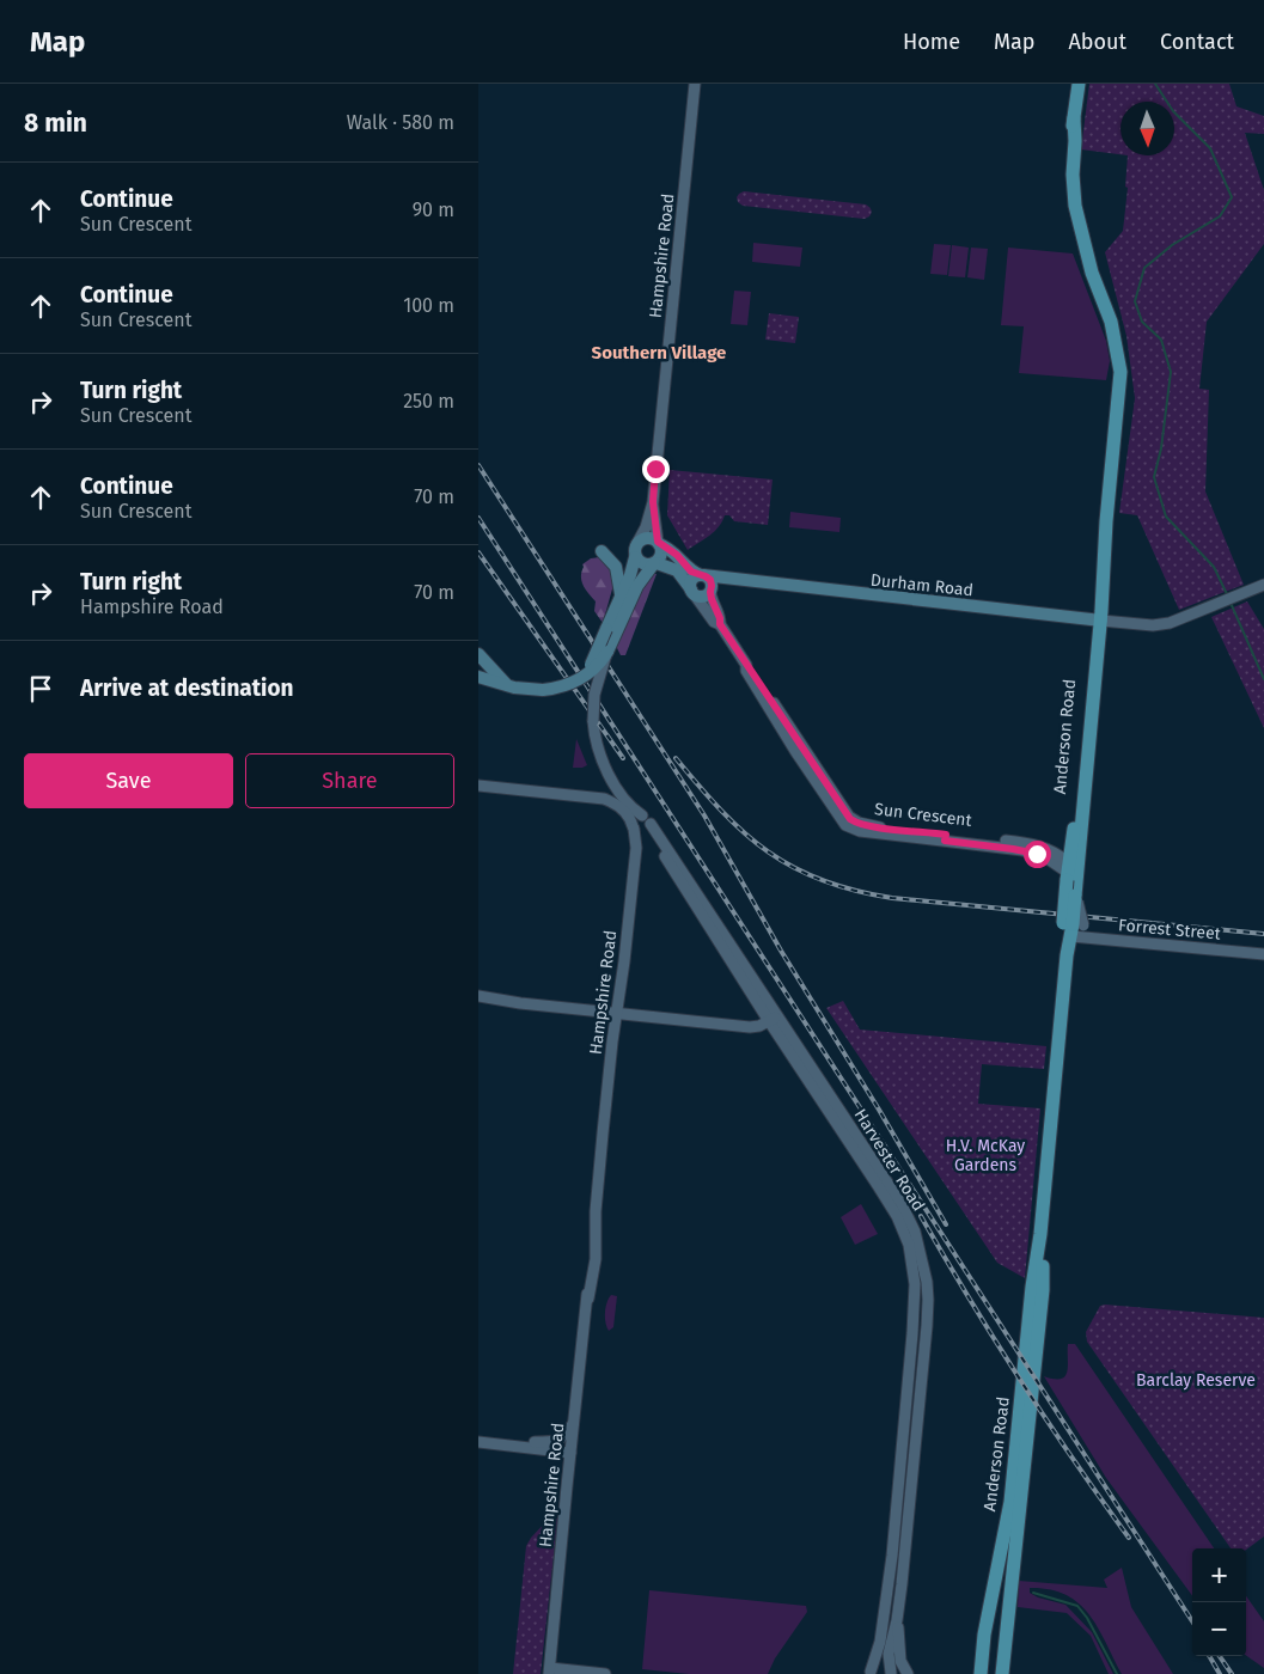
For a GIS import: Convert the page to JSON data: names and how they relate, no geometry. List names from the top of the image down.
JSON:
{
  "streets": {
    "main road": ["Durham Road", "Anderson Road", "Sun Crescent"],
    "street": ["Hampshire Road", "Forrest Street", "Harvester Road"]
  },
  "crossings": [
    ["Hampshire Road", "Sun Crescent"],
    ["Hampshire Road", "Harvester Road"],
    ["Durham Road", "Anderson Road"],
    ["Durham Road", "Sun Crescent"],
    ["Anderson Road", "Sun Crescent"],
    ["Anderson Road", "Forrest Street"]
  ],
  "districts": ["Southern Village"],
  "parks": ["H.V. McKay Gardens", "Barclay Reserve"],
  "north": "bottom",
  "page": {
    "header": "Map",
    "nav": [
      "Home",
      "Map",
      "About",
      "Contact"
    ],
    "heading": ["8 min", "Walk · 580 m"],
    "list": [
      ["Continue", "Sun Crescent", "90 m"],
      ["Continue", "Sun Crescent", "100 m"],
      ["Turn right", "Sun Crescent", "250 m"],
      ["Continue", "Sun Crescent", "70 m"],
      ["Turn right", "Hampshire Road", "70 m"],
      "Arrive at destination"
    ],
    "buttons": ["Save", "Share"],
    "map_buttons": ["+", "−"]
  }
}
